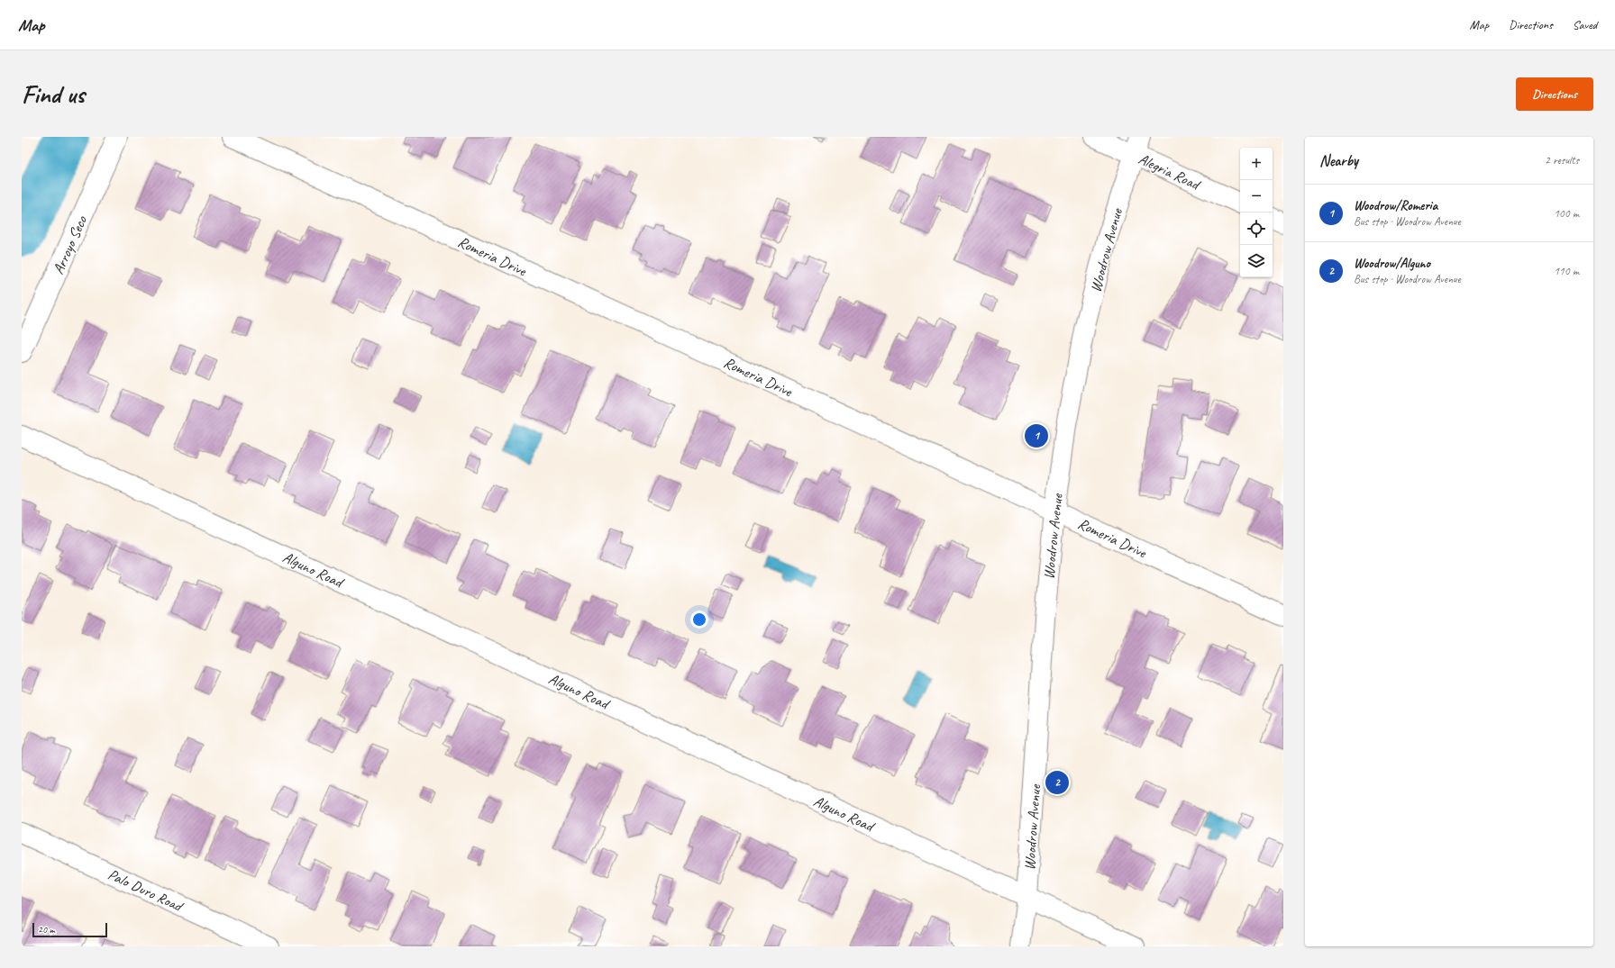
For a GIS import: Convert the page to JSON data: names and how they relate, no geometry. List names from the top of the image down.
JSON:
{
  "streets": {
    "street": [
      "Alegria Road",
      "Arroyo Seco",
      "Woodrow Avenue",
      "Romeria Drive",
      "Alguno Road",
      "Palo Duro Road"
    ]
  },
  "crossings": [
    ["Alegria Road", "Woodrow Avenue"],
    ["Woodrow Avenue", "Romeria Drive"],
    ["Woodrow Avenue", "Alguno Road"]
  ],
  "scale_bar": "20 m",
  "page": {
    "header": "Map",
    "nav": ["Map", "Directions", "Saved"],
    "buttons": "Directions",
    "title": "Find us",
    "heading": ["Nearby", "2 results"],
    "map_buttons": ["+", "−"],
    "list": [
      {
        "mark": "1",
        "name": "Woodrow/Romeria",
        "note": "Bus stop · Woodrow Avenue",
        "value": "100 m"
      },
      {
        "mark": "2",
        "name": "Woodrow/Alguno",
        "note": "Bus stop · Woodrow Avenue",
        "value": "110 m"
      }
    ],
    "pins": ["1", "2"],
    "scale": "20 m"
  }
}
